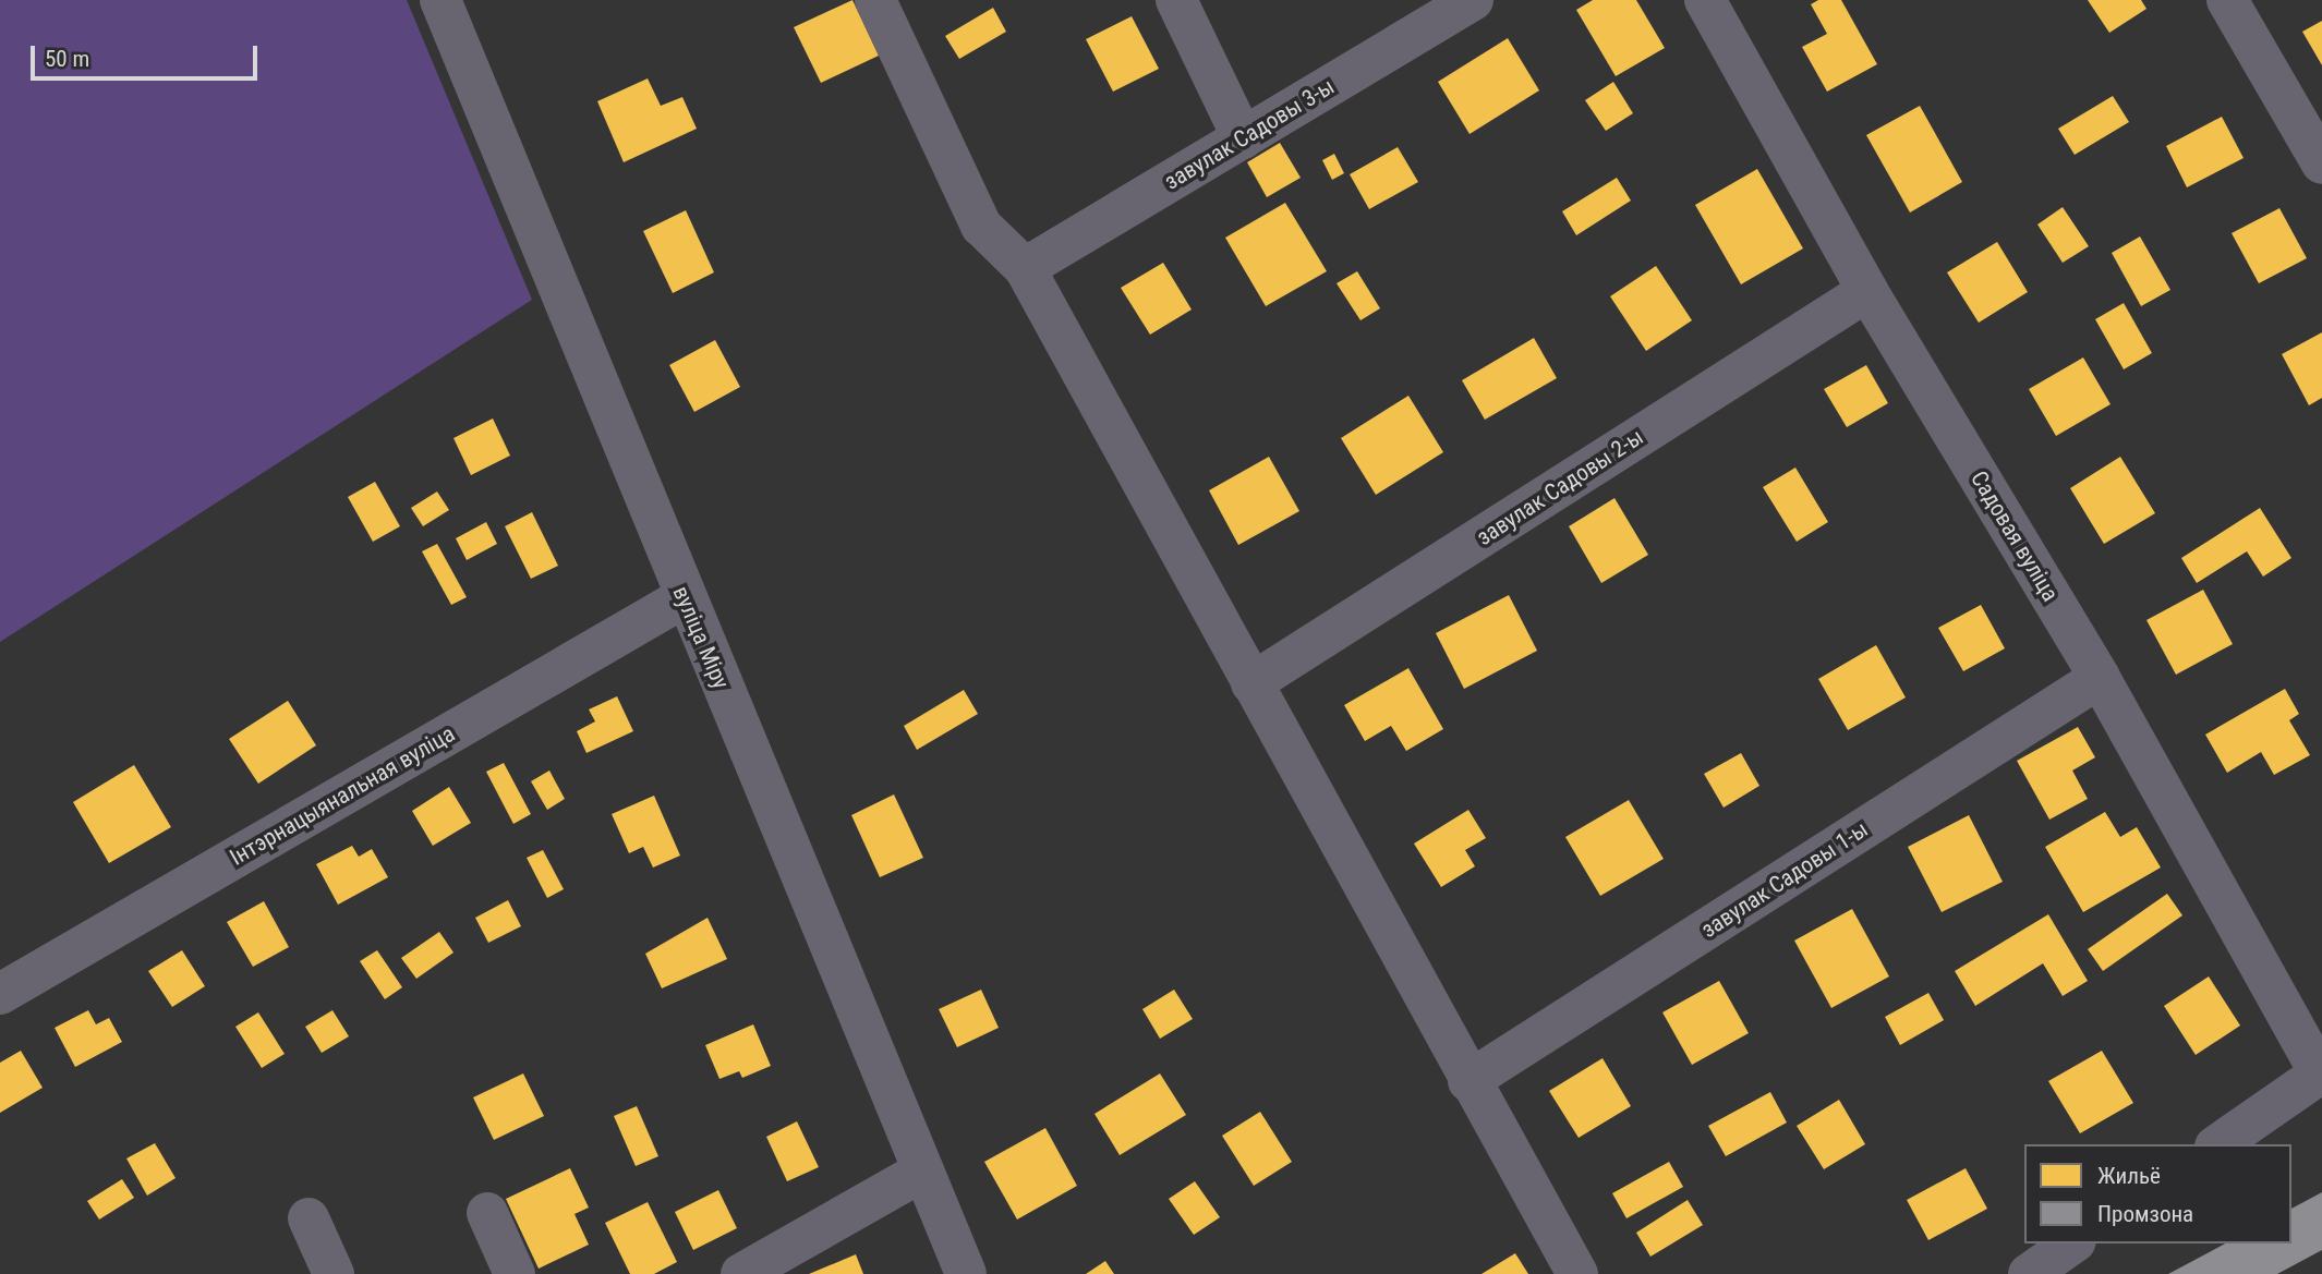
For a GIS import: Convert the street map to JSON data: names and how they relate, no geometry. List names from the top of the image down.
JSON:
{
  "streets": {
    "street": [
      "завулак Садовы 3-ы",
      "завулак Садовы 2-ы",
      "Садовая вуліца",
      "вуліца Міру",
      "Інтэрнацыянальная вуліца",
      "завулак Садовы 1-ы"
    ]
  },
  "crossings": [
    ["завулак Садовы 2-ы", "Садовая вуліца"],
    ["Садовая вуліца", "завулак Садовы 1-ы"],
    ["вуліца Міру", "Інтэрнацыянальная вуліца"]
  ],
  "legend": ["Жильё", "Промзона"],
  "scale_bar": "50 m"
}
